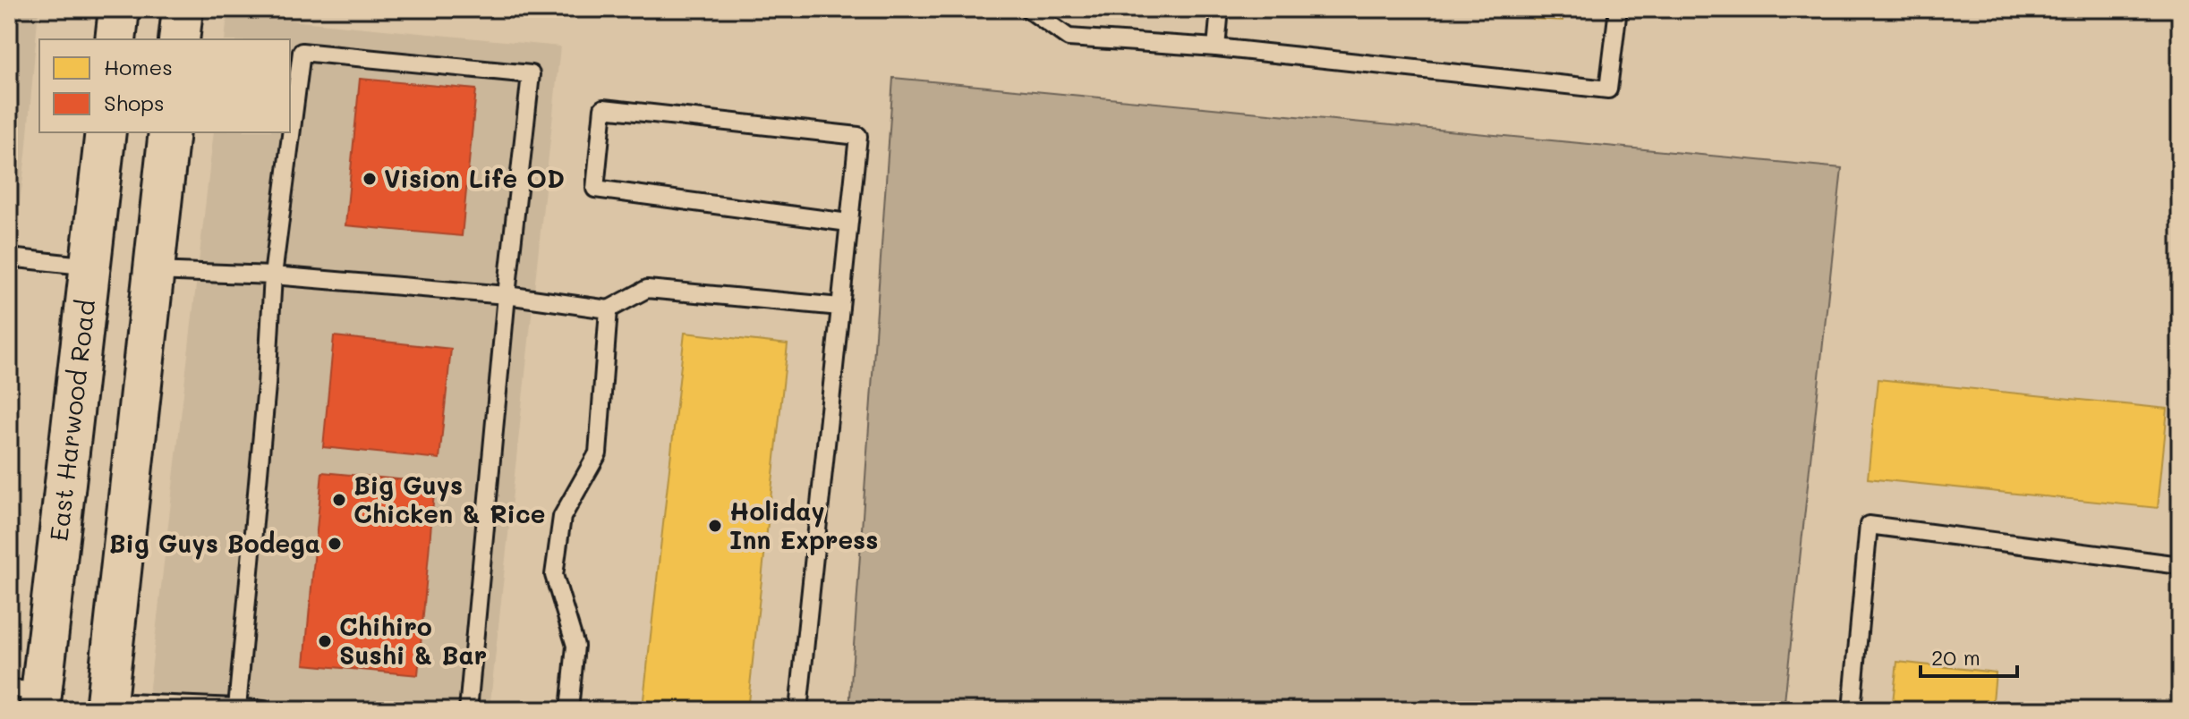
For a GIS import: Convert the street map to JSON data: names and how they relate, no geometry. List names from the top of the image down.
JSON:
{
  "streets": {
    "main road": ["East Harwood Road"]
  },
  "places": [
    "Vision Life OD",
    "Big Guys Chicken & Rice",
    "Holiday Inn Express",
    "Big Guys Bodega",
    "Chihiro Sushi & Bar"
  ],
  "legend": ["Homes", "Shops"],
  "scale_bar": "20 m"
}
